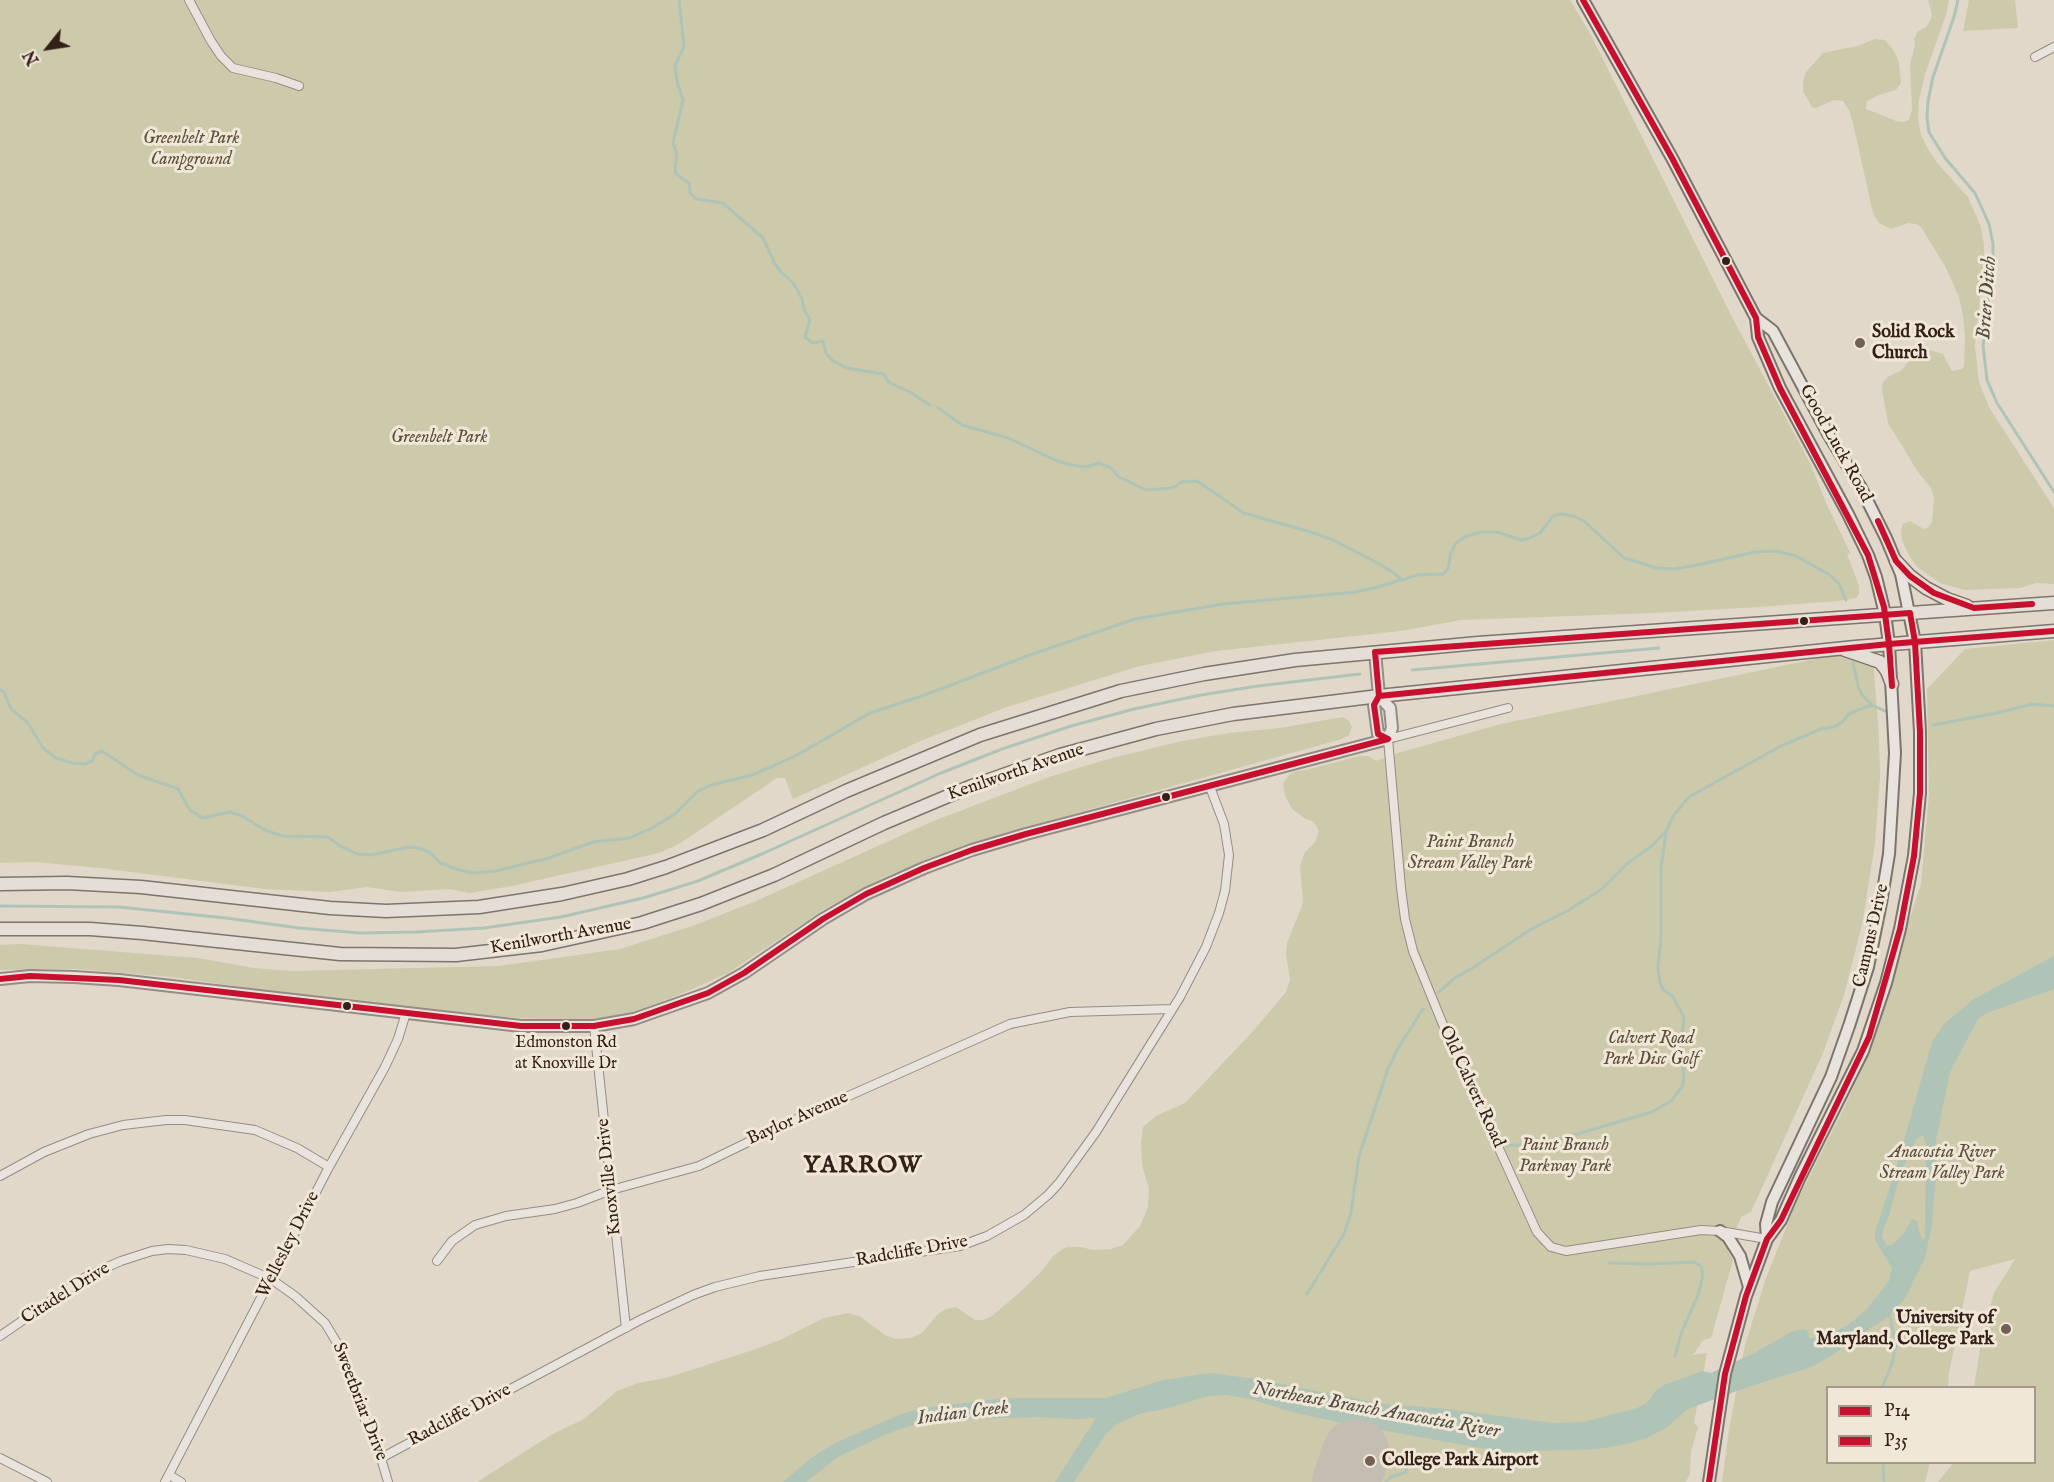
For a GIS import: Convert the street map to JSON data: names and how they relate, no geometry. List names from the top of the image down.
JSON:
{
  "streets": {
    "main road": [
      "Good Luck Road",
      "Kenilworth Avenue",
      "Campus Drive",
      "Old Calvert Road"
    ],
    "street": [
      "Baylor Avenue",
      "Knoxville Drive",
      "Wellesley Drive",
      "Radcliffe Drive",
      "Citadel Drive",
      "Sweetbriar Drive"
    ]
  },
  "crossings": [
    ["Good Luck Road", "Campus Drive"],
    ["Kenilworth Avenue", "Campus Drive"],
    ["Kenilworth Avenue", "Old Calvert Road"],
    ["Campus Drive", "Old Calvert Road"],
    ["Baylor Avenue", "Knoxville Drive"],
    ["Baylor Avenue", "Radcliffe Drive"],
    ["Knoxville Drive", "Radcliffe Drive"],
    ["Wellesley Drive", "Citadel Drive"],
    ["Wellesley Drive", "Sweetbriar Drive"],
    ["Radcliffe Drive", "Sweetbriar Drive"],
    ["Citadel Drive", "Sweetbriar Drive"]
  ],
  "districts": ["YARROW"],
  "water": ["Brier Ditch", "Northeast Branch Anacostia River", "Indian Creek"],
  "parks": [
    "Greenbelt Park Campground",
    "Greenbelt Park",
    "Paint Branch Stream Valley Park",
    "Calvert Road Park Disc Golf",
    "Paint Branch Parkway Park",
    "Anacostia River Stream Valley Park"
  ],
  "places": [
    "Solid Rock Church",
    "Edmonston Rd at Knoxville Dr",
    "University of Maryland, College Park",
    "College Park Airport"
  ],
  "lines": ["transit line P35", "transit line P14"],
  "legend": ["P14", "P35"],
  "north": "bottom left"
}
